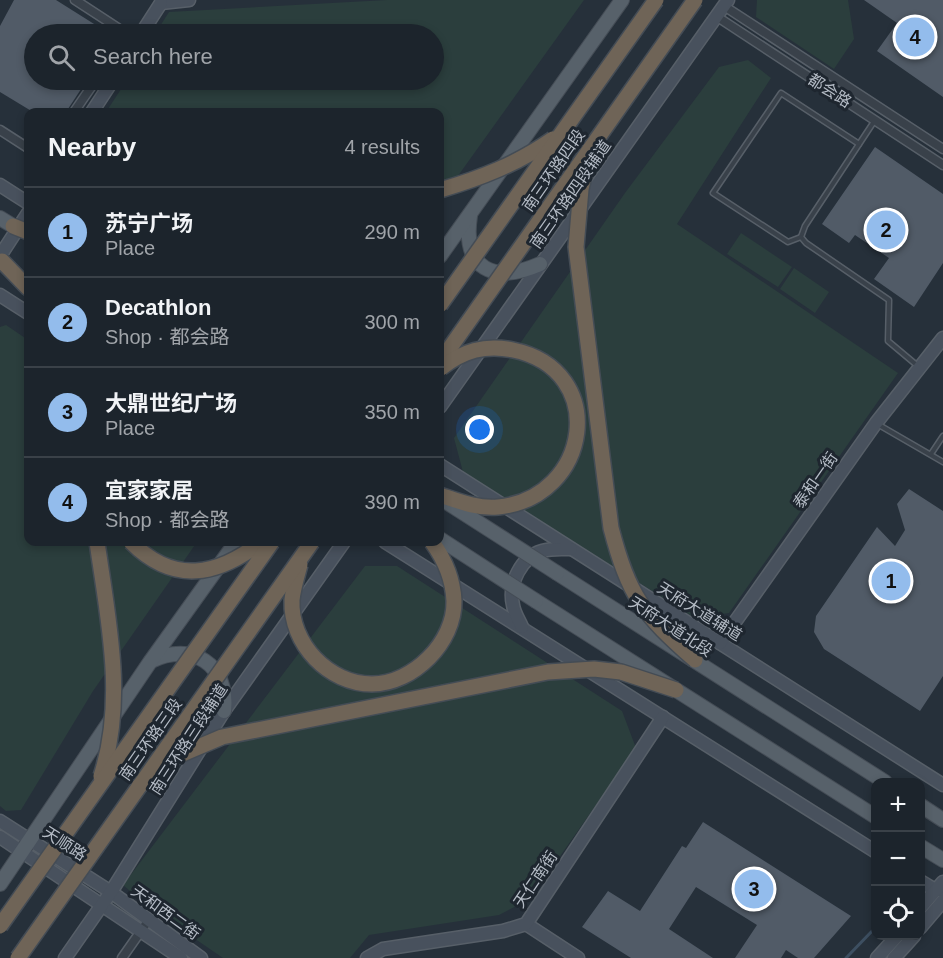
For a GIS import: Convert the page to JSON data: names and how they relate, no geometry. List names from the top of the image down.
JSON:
{
  "streets": {
    "highway": ["南三环路四段", "南三环路三段"],
    "main road": ["天府大道北段"],
    "street": [
      "都会路",
      "南三环路四段辅道",
      "泰和一街",
      "天府大道辅道",
      "南三环路三段辅道",
      "天顺路",
      "天仁南街",
      "天和西二街"
    ]
  },
  "crossings": [
    ["都会路", "南三环路四段辅道"],
    ["泰和一街", "天府大道辅道"],
    ["南三环路三段辅道", "天顺路"],
    ["南三环路三段辅道", "天和西二街"],
    ["天顺路", "天和西二街"]
  ],
  "page": {
    "pins": [
      "4",
      "2",
      "1",
      "3"
    ],
    "search": "Search here",
    "heading": ["Nearby", "4 results"],
    "list": [
      {
        "mark": "1",
        "name": "苏宁广场",
        "note": "Place",
        "value": "290 m"
      },
      {
        "mark": "2",
        "name": "Decathlon",
        "note": "Shop · 都会路",
        "value": "300 m"
      },
      {
        "mark": "3",
        "name": "大鼎世纪广场",
        "note": "Place",
        "value": "350 m"
      },
      {
        "mark": "4",
        "name": "宜家家居",
        "note": "Shop · 都会路",
        "value": "390 m"
      }
    ],
    "map_buttons": ["+", "−"]
  }
}
